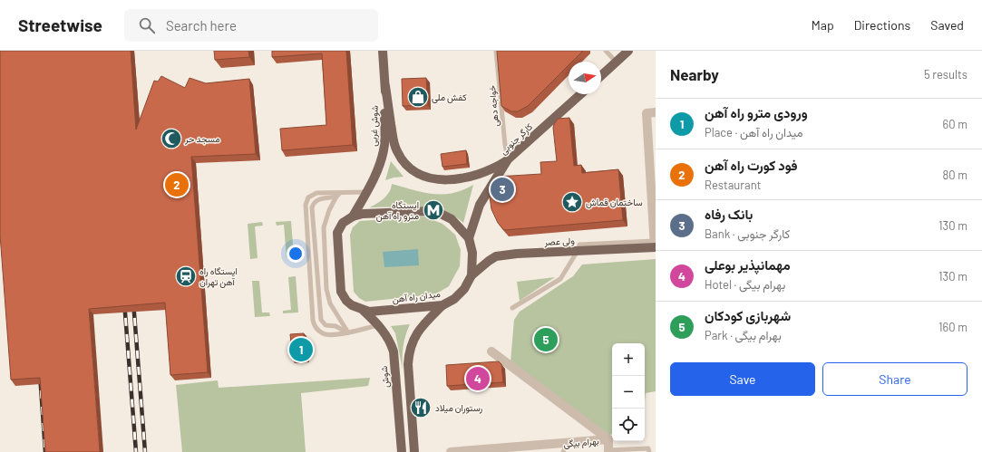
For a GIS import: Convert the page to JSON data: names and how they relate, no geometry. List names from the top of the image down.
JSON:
{
  "streets": {
    "main road": [
      "شوش غربی",
      "کارگر جنوبی",
      "ولی عصر",
      "میدان راه آهن",
      "شوش"
    ],
    "street": ["بهرام بیگی"],
    "lane": ["خواجه دهی"]
  },
  "crossings": [
    ["خواجه دهی", "کارگر جنوبی"],
    ["شوش غربی", "کارگر جنوبی"],
    ["شوش غربی", "ولی عصر"],
    ["شوش غربی", "میدان راه آهن"],
    ["شوش غربی", "شوش"],
    ["کارگر جنوبی", "ولی عصر"],
    ["کارگر جنوبی", "میدان راه آهن"],
    ["کارگر جنوبی", "شوش"],
    ["ولی عصر", "میدان راه آهن"],
    ["ولی عصر", "شوش"],
    ["میدان راه آهن", "شوش"]
  ],
  "places": {
    "shop": ["کفش ملی"],
    "mosque": ["مسجد حر"],
    "place": ["ساختمان قماش"],
    "metro station": ["ایستگاه مترو راه آهن"],
    "station": ["ایستگاه راه آهن تهران"],
    "restaurant": ["رستوران میلاد"]
  },
  "north": "right",
  "page": {
    "header": "Streetwise",
    "search": "Search here",
    "nav": ["Map", "Directions", "Saved"],
    "heading": ["Nearby", "5 results"],
    "list": [
      {
        "mark": "1",
        "name": "ورودی مترو راه آهن",
        "note": "Place · میدان راه آهن",
        "value": "60 m"
      },
      {
        "mark": "2",
        "name": "فود کورت راه آهن",
        "note": "Restaurant",
        "value": "80 m"
      },
      {
        "mark": "3",
        "name": "بانک رفاه",
        "note": "Bank · کارگر جنوبی",
        "value": "130 m"
      },
      {
        "mark": "4",
        "name": "مهمانپذیر بوعلی",
        "note": "Hotel · بهرام بیگی",
        "value": "130 m"
      },
      {
        "mark": "5",
        "name": "شهربازی کودکان",
        "note": "Park · بهرام بیگی",
        "value": "160 m"
      }
    ],
    "pins": [
      "2",
      "3",
      "5",
      "1",
      "4"
    ],
    "map_buttons": ["+", "−"],
    "buttons": ["Save", "Share"]
  }
}
